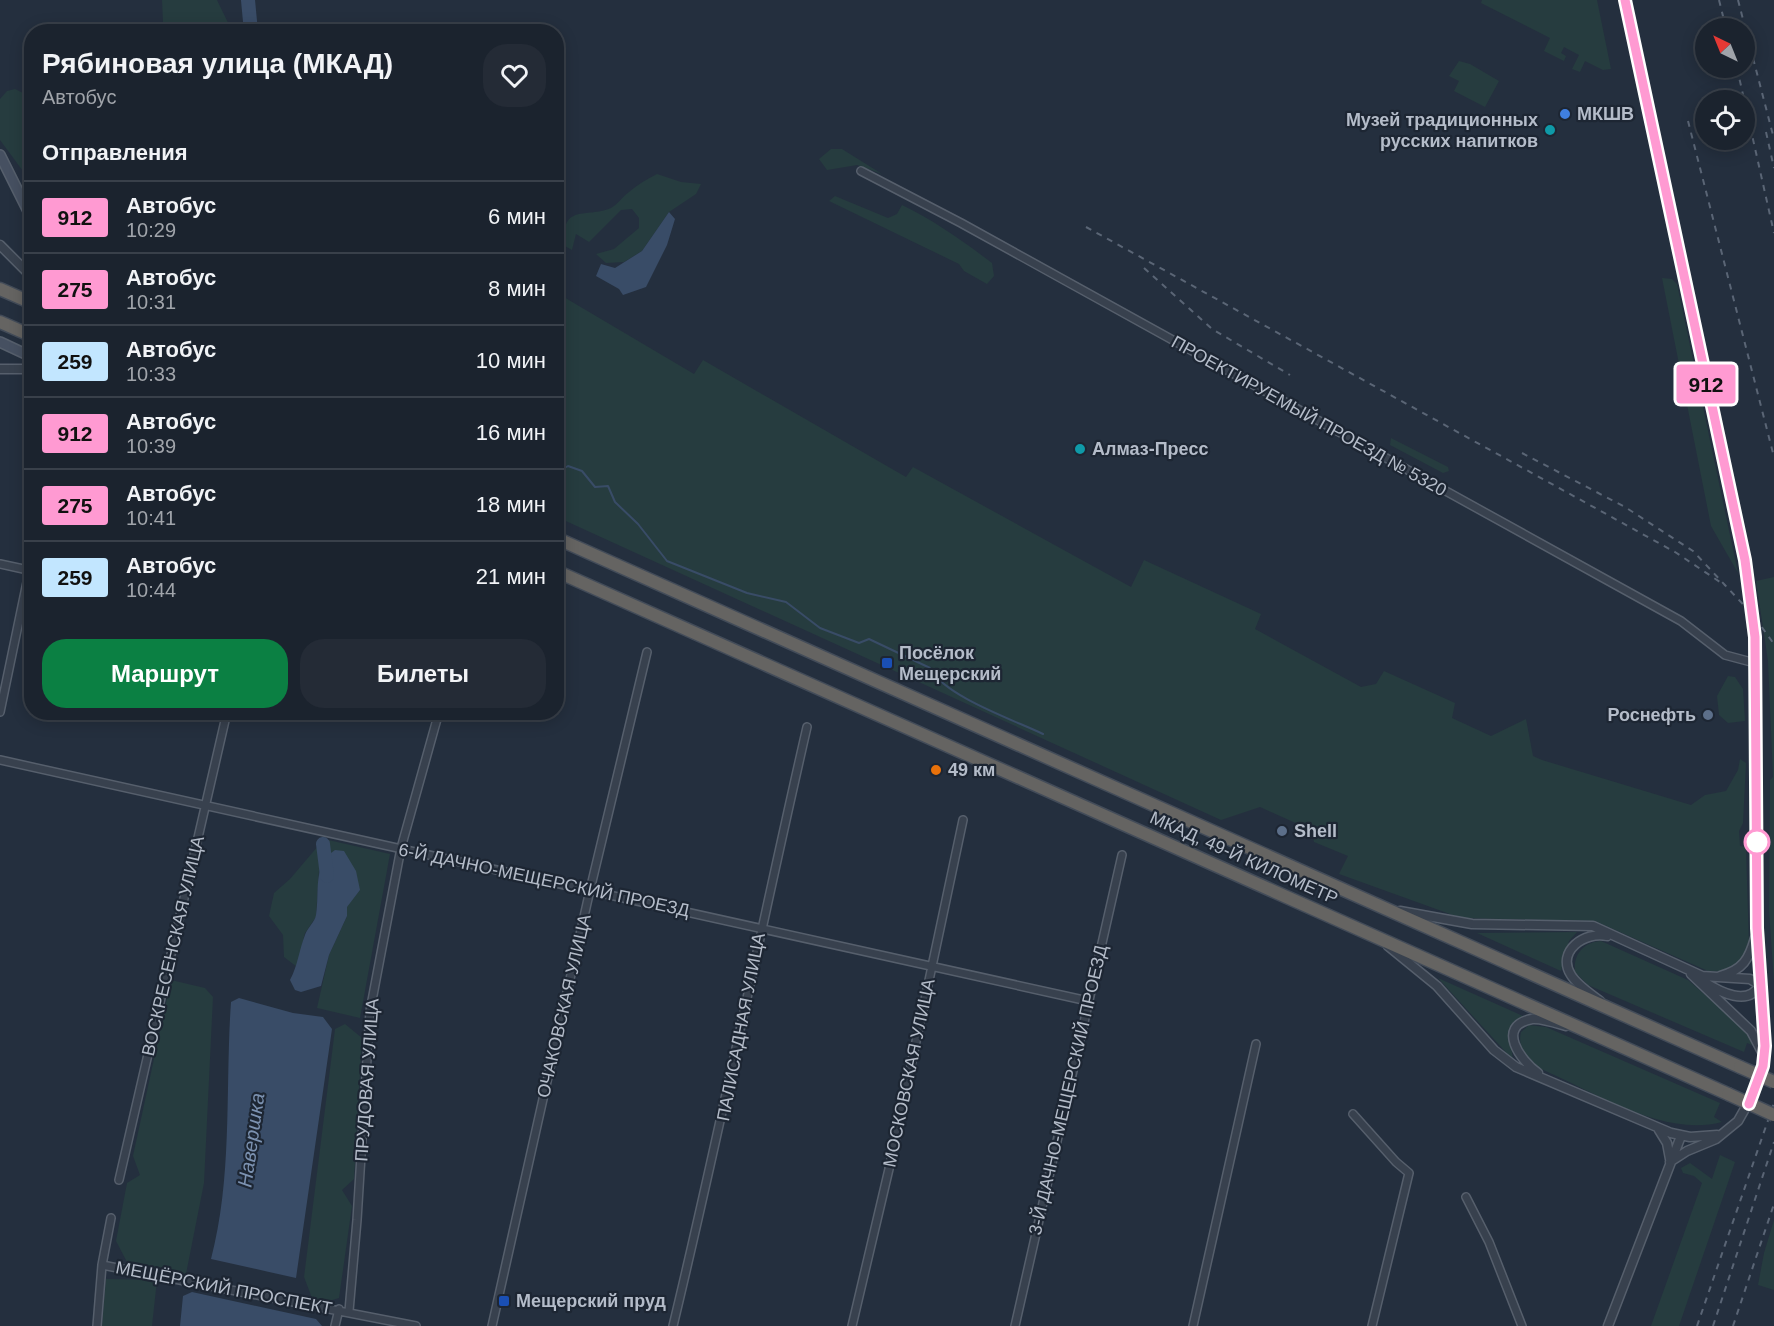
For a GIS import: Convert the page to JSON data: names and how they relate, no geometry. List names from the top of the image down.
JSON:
{
  "streets": {
    "highway": ["МКАД, 49-Й КИЛОМЕТР"],
    "street": [
      "ПРОЕКТИРУЕМЫЙ ПРОЕЗД № 5320",
      "6-Й ДАЧНО-МЕЩЕРСКИЙ ПРОЕЗД",
      "ВОСКРЕСЕНСКАЯ УЛИЦА",
      "ОЧАКОВСКАЯ УЛИЦА",
      "ПАЛИСАДНАЯ УЛИЦА",
      "МОСКОВСКАЯ УЛИЦА",
      "ПРУДОВАЯ УЛИЦА",
      "3-Й ДАЧНО-МЕЩЕРСКИЙ ПРОЕЗД",
      "МЕЩЁРСКИЙ ПРОСПЕКТ"
    ]
  },
  "crossings": [
    ["6-Й ДАЧНО-МЕЩЕРСКИЙ ПРОЕЗД", "ВОСКРЕСЕНСКАЯ УЛИЦА"],
    ["6-Й ДАЧНО-МЕЩЕРСКИЙ ПРОЕЗД", "ОЧАКОВСКАЯ УЛИЦА"],
    ["6-Й ДАЧНО-МЕЩЕРСКИЙ ПРОЕЗД", "ПАЛИСАДНАЯ УЛИЦА"],
    ["6-Й ДАЧНО-МЕЩЕРСКИЙ ПРОЕЗД", "МОСКОВСКАЯ УЛИЦА"],
    ["6-Й ДАЧНО-МЕЩЕРСКИЙ ПРОЕЗД", "ПРУДОВАЯ УЛИЦА"],
    ["6-Й ДАЧНО-МЕЩЕРСКИЙ ПРОЕЗД", "3-Й ДАЧНО-МЕЩЕРСКИЙ ПРОЕЗД"],
    ["ПРУДОВАЯ УЛИЦА", "МЕЩЁРСКИЙ ПРОСПЕКТ"]
  ],
  "water": ["Навершка"],
  "places": {
    "other": [
      "МКШВ",
      "Музей традиционных русских напитков",
      "Алмаз-Пресс",
      "Роснефть",
      "49 км",
      "Shell"
    ],
    "transit": ["Посёлок Мещерский", "Мещерский пруд"]
  },
  "lines": ["bus line 912"],
  "north": "top left",
  "page": {
    "on_map": "912",
    "heading": [
      ["Рябиновая улица (МКАД)", "Автобус"],
      "Отправления"
    ],
    "list": [
      {
        "mark": "912",
        "name": "Автобус",
        "note": "10:29",
        "value": "6 мин"
      },
      {
        "mark": "275",
        "name": "Автобус",
        "note": "10:31",
        "value": "8 мин"
      },
      {
        "mark": "259",
        "name": "Автобус",
        "note": "10:33",
        "value": "10 мин"
      },
      {
        "mark": "912",
        "name": "Автобус",
        "note": "10:39",
        "value": "16 мин"
      },
      {
        "mark": "275",
        "name": "Автобус",
        "note": "10:41",
        "value": "18 мин"
      },
      {
        "mark": "259",
        "name": "Автобус",
        "note": "10:44",
        "value": "21 мин"
      }
    ],
    "buttons": ["Маршрут", "Билеты"]
  }
}
